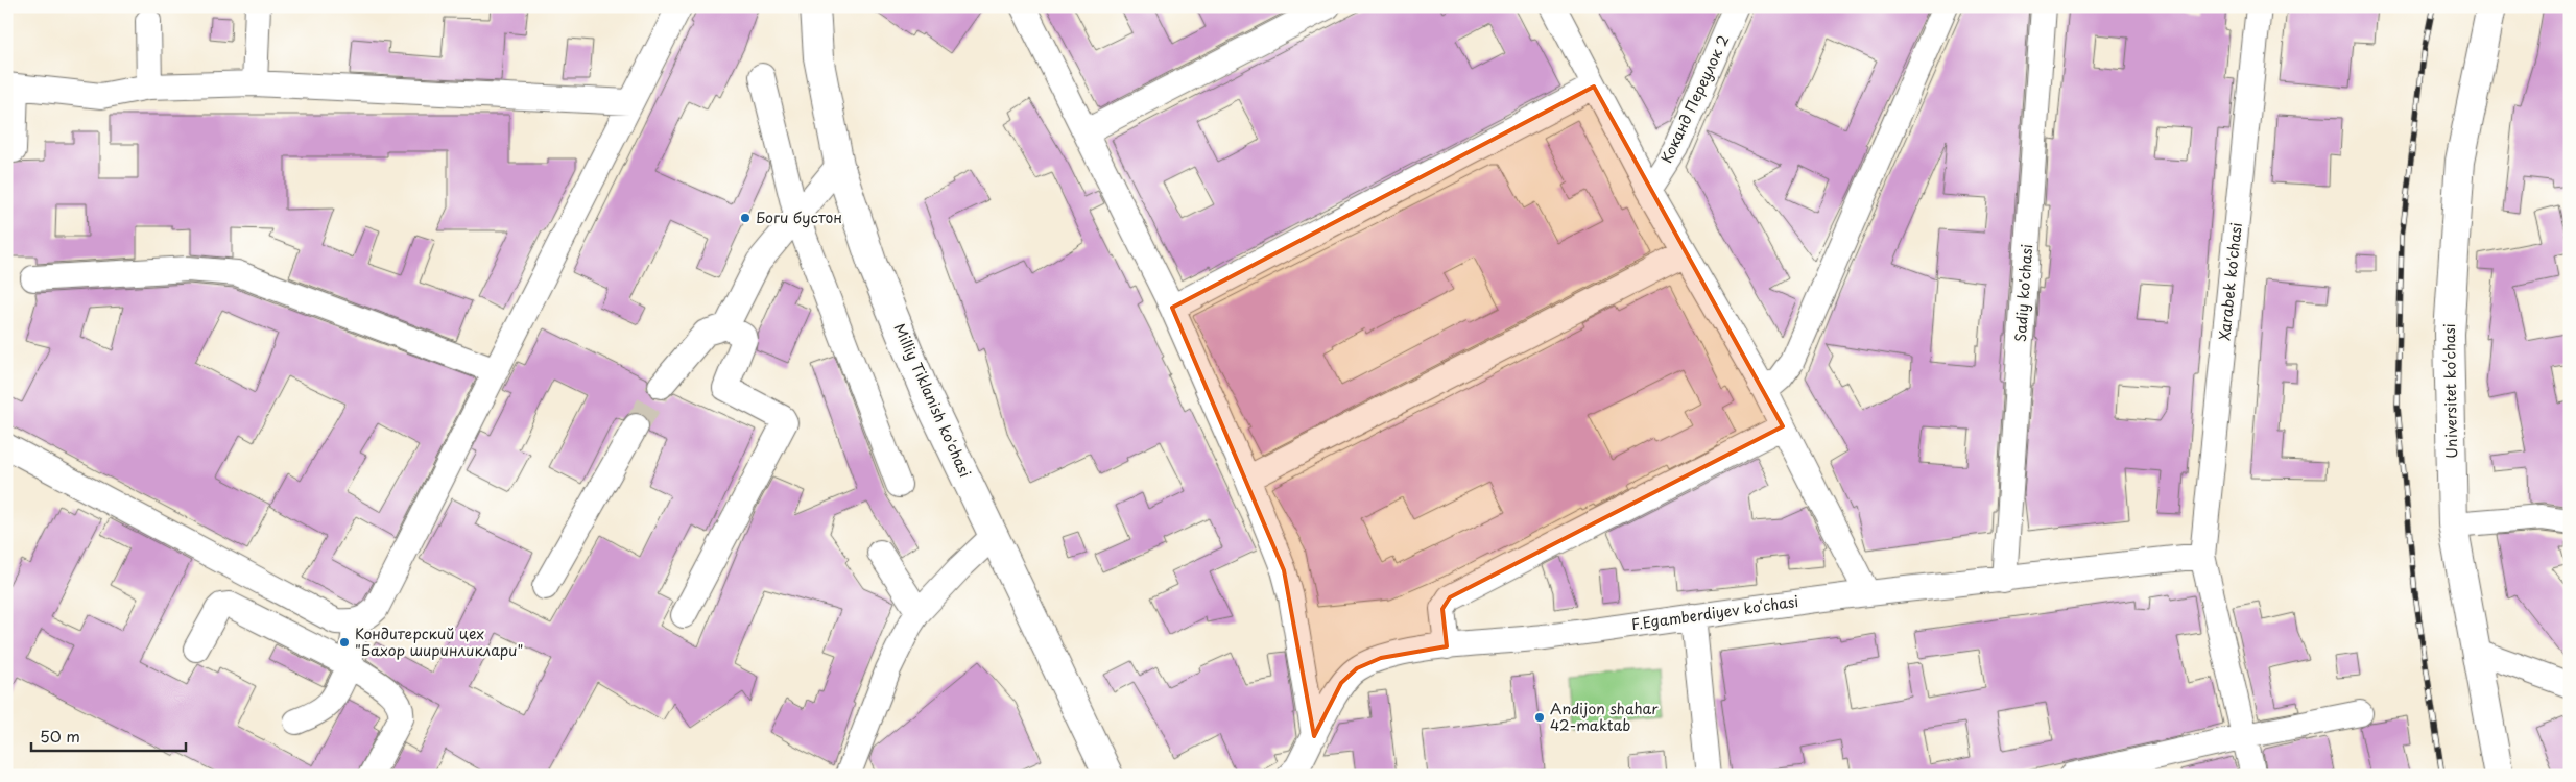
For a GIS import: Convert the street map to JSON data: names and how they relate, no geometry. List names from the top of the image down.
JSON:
{
  "streets": {
    "main road": ["Universitet kо‘chasi", "Milliy Tiklanish ko'chasi"],
    "street": [
      "Коканд Πереулок 2",
      "Xarabek ko'chasi",
      "Sadiy ko'chasi",
      "F.Egamberdiyev kо‘chasi"
    ]
  },
  "crossings": [
    ["Xarabek ko'chasi", "F.Egamberdiyev kо‘chasi"],
    ["Sadiy ko'chasi", "F.Egamberdiyev kо‘chasi"]
  ],
  "places": ["Боги бустон", "Кондитерский цех \"Бахор ширинликлари\"", "Andijon shahar 42-maktab"],
  "scale_bar": "50 m"
}
